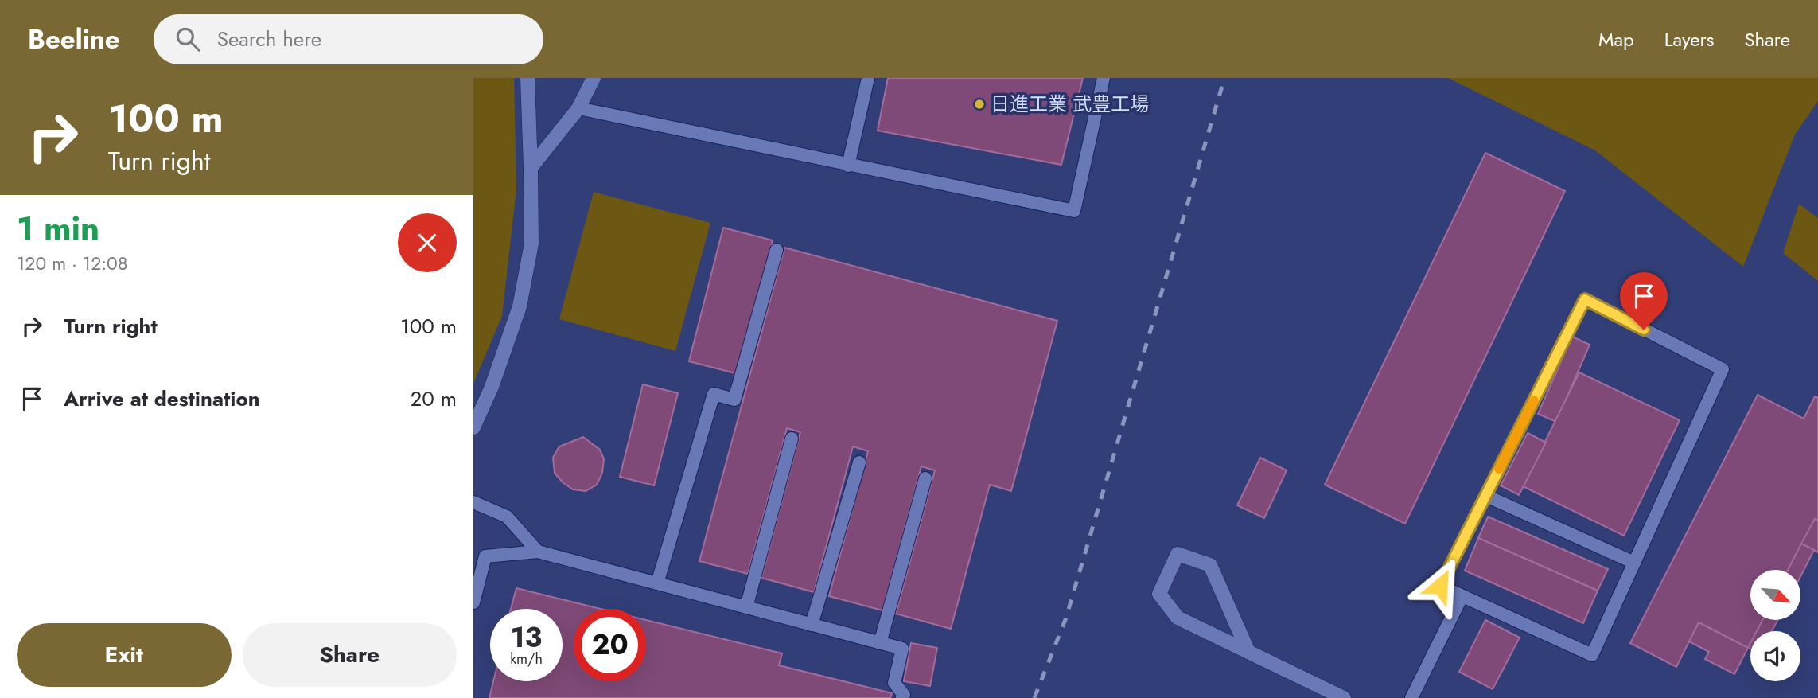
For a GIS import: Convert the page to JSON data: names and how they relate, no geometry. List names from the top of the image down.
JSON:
{
  "places": ["日進工業 武豊工場"],
  "north": "bottom right",
  "page": {
    "header": "Beeline",
    "search": "Search here",
    "nav": ["Map", "Layers", "Share"],
    "turn": ["100 m", "Turn right"],
    "heading": ["1 min", "120 m · 12:08"],
    "list": [
      {
        "name": "Turn right",
        "value": "100 m"
      },
      {
        "name": "Arrive at destination",
        "value": "20 m"
      }
    ],
    "speed": "13 km/h",
    "limit": "20",
    "buttons": ["Exit", "Share"]
  }
}
